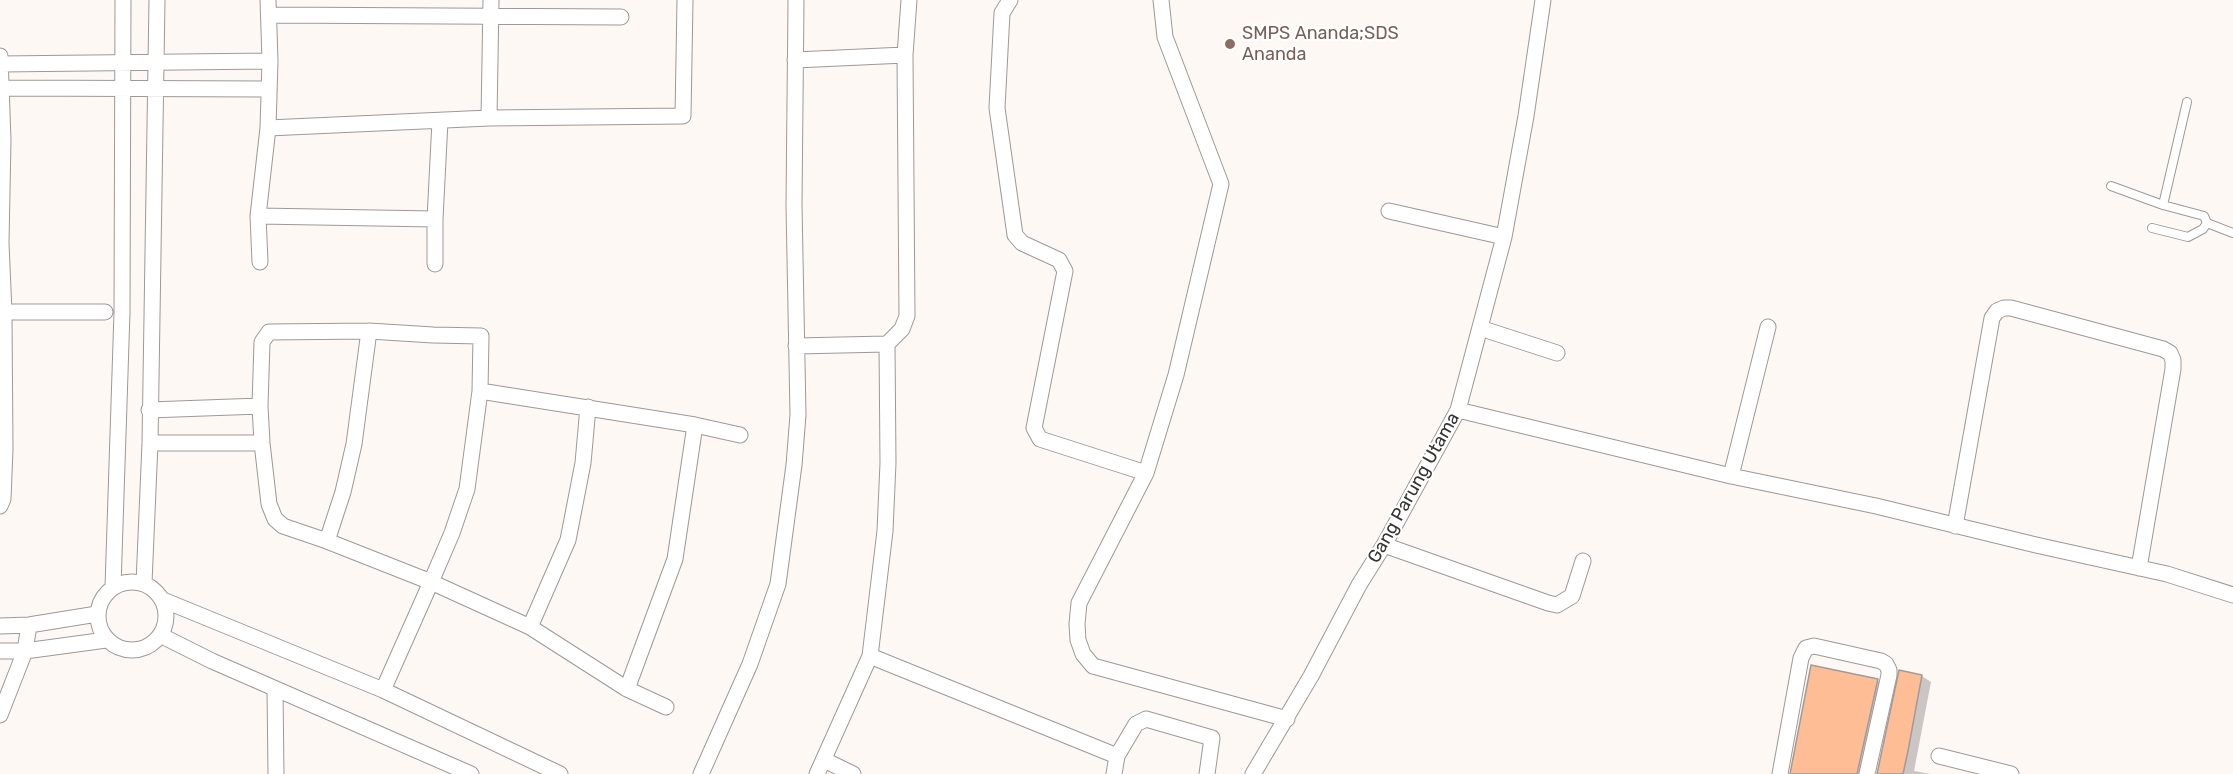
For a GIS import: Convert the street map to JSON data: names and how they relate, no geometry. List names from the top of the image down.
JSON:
{
  "streets": {
    "street": ["Gang Parung Utama"]
  },
  "places": ["SMPS Ananda;SDS Ananda"]
}
